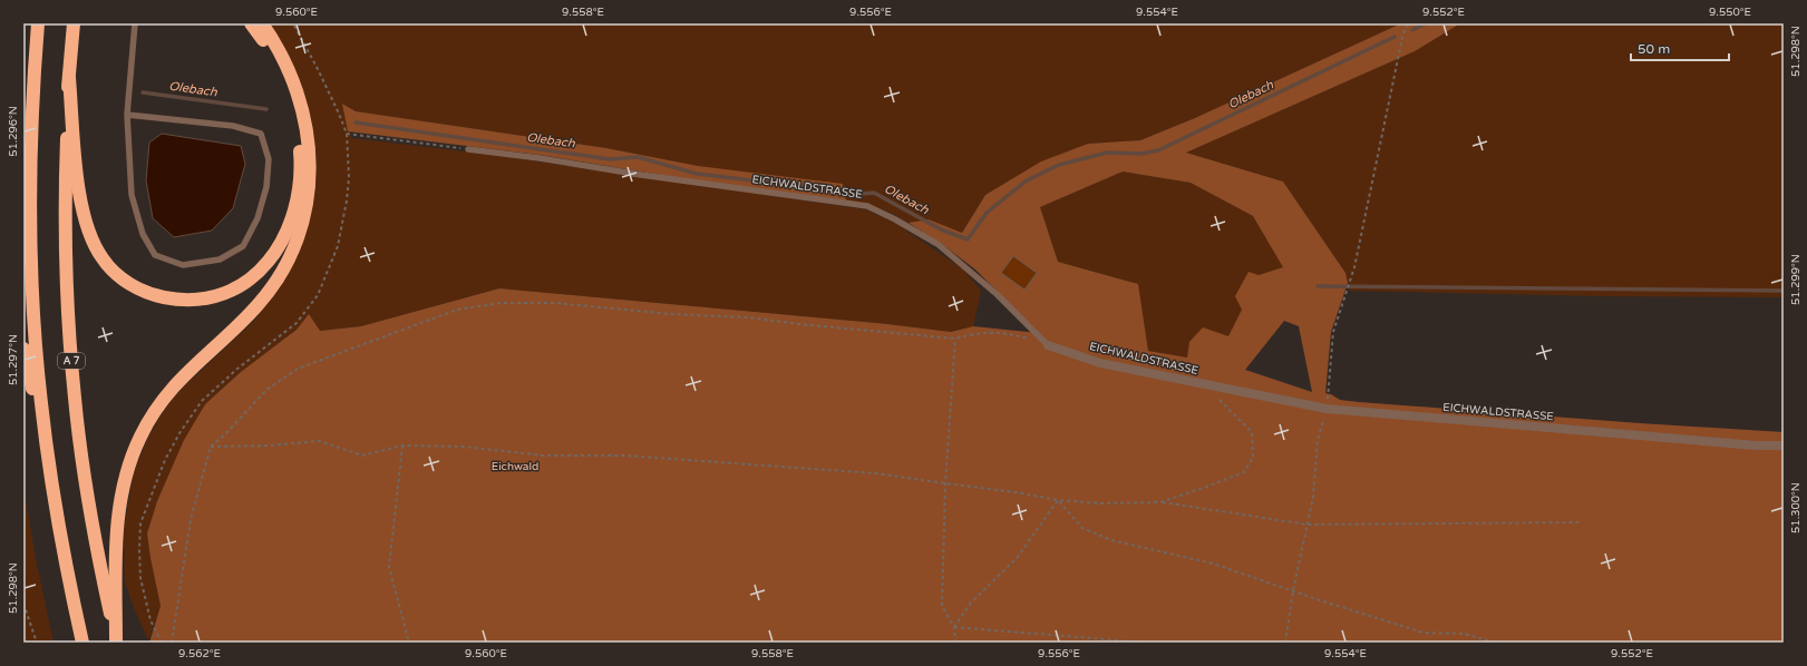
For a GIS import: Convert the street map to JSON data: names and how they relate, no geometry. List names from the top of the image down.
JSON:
{
  "streets": {
    "highway": ["A 7"],
    "street": ["EICHWALDSTRASSE"]
  },
  "water": ["Olebach"],
  "parks": ["Eichwald"],
  "scale_bar": "50 m",
  "coordinates": [
    "9.560°E",
    "9.558°E",
    "9.556°E",
    "9.554°E",
    "9.552°E",
    "9.550°E",
    "51.298°N",
    "51.296°N",
    "51.299°N",
    "51.297°N",
    "51.300°N",
    "9.562°E"
  ]
}
